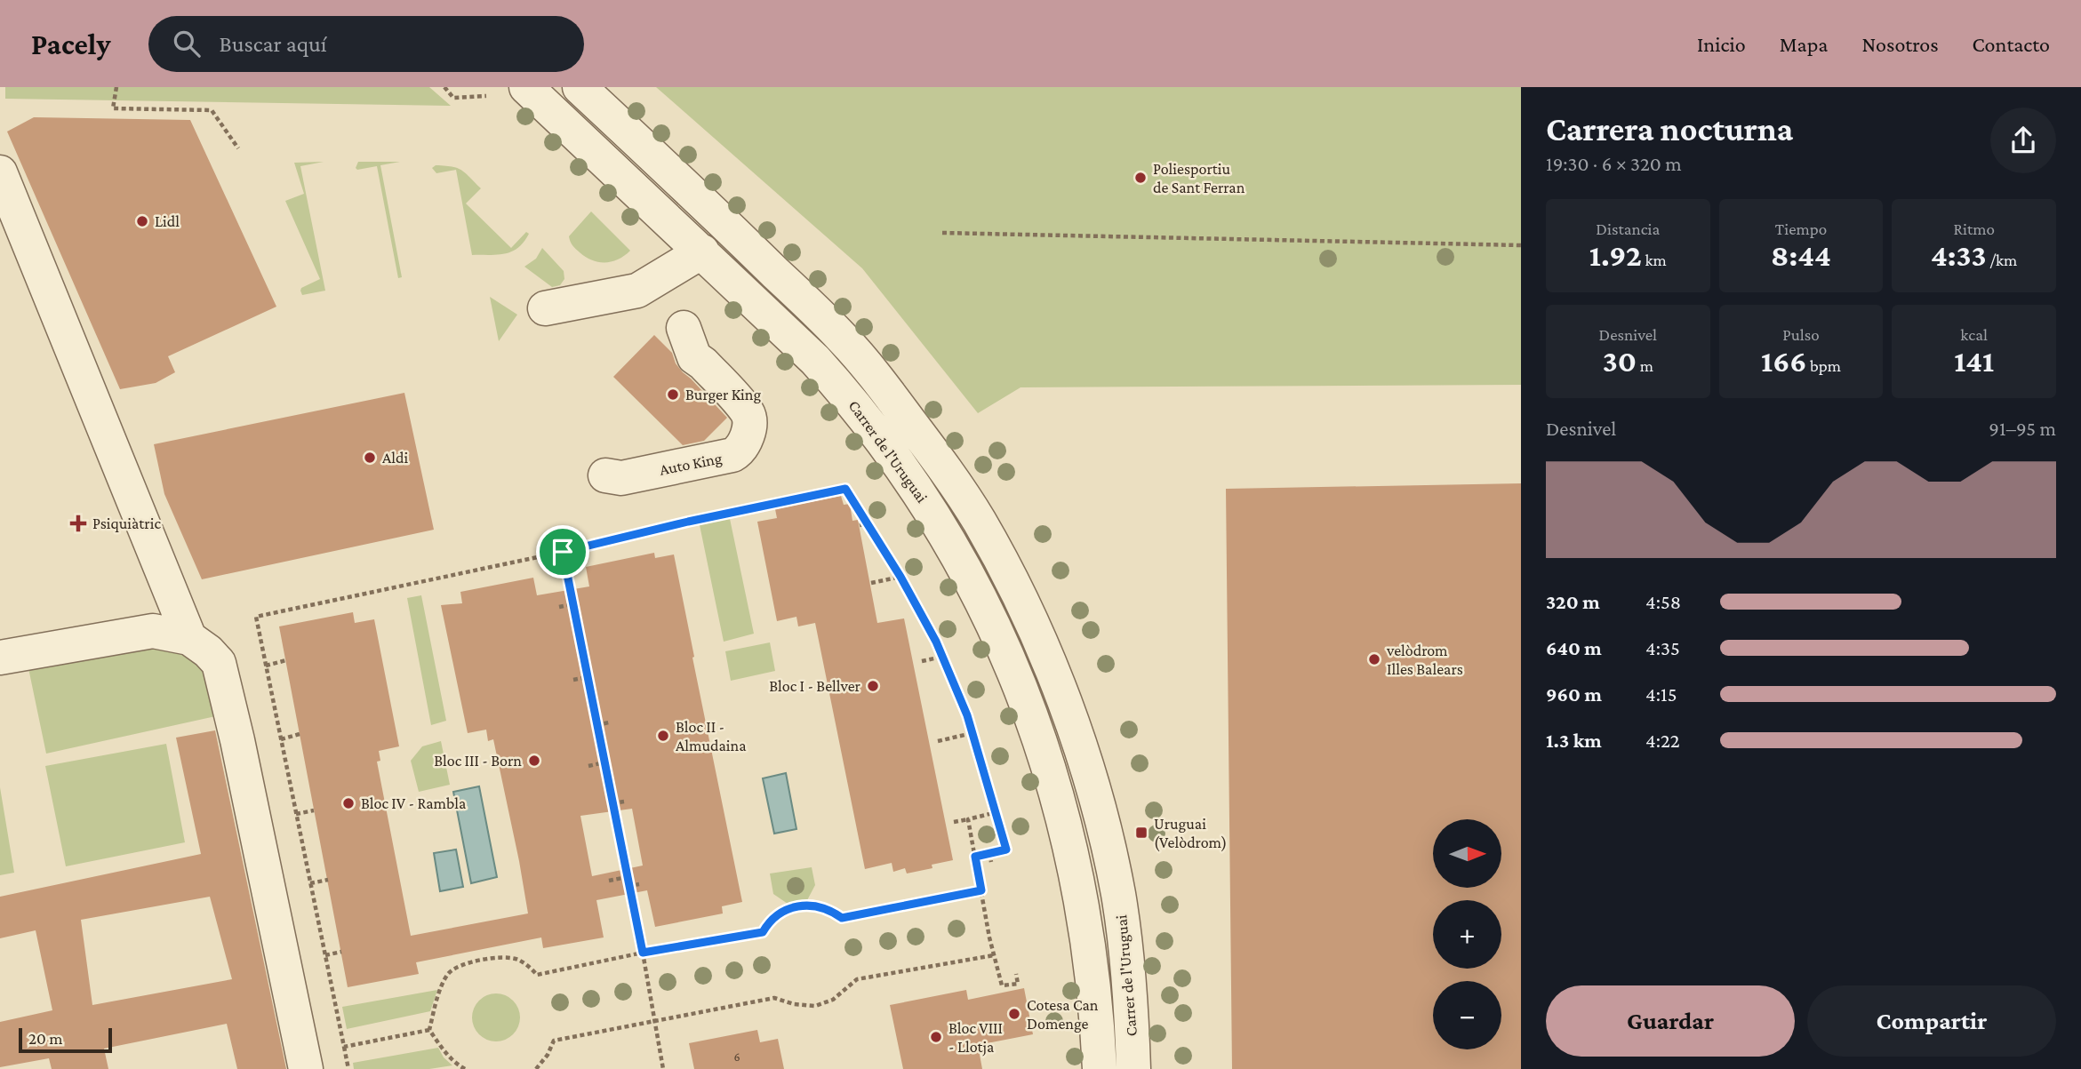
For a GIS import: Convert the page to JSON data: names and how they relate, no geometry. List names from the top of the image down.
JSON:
{
  "streets": {
    "street": ["Carrer de l'Uruguai", "Auto King"]
  },
  "places": {
    "other": [
      "Poliesportiu de Sant Ferran",
      "Lidl",
      "Burger King",
      "Aldi",
      "velòdrom Illes Balears",
      "Bloc I - Bellver",
      "Bloc II - Almudaina",
      "Bloc III - Born",
      "Bloc IV - Rambla",
      "Cotesa Can Domenge",
      "Bloc VIII - Llotja"
    ],
    "health": ["Psiquiàtric"],
    "transit": ["Uruguai (Velòdrom)"]
  },
  "house_numbers": ["6"],
  "scale_bar": "20 m",
  "north": "right",
  "page": {
    "header": "Pacely",
    "search": "Buscar aquí",
    "nav": [
      "Inicio",
      "Mapa",
      "Nosotros",
      "Contacto"
    ],
    "heading": ["Carrera nocturna", "19:30 · 6 × 320 m"],
    "stats": [
      ["Distancia", "1.92 km"],
      ["Tiempo", "8:44"],
      ["Ritmo", "4:33 /km"],
      ["Desnivel", "30 m"],
      ["Pulso", "166 bpm"],
      ["kcal", "141"]
    ],
    "chart": ["Desnivel", "91–95 m"],
    "list": [
      {
        "name": "320 m",
        "note": "4:58"
      },
      {
        "name": "640 m",
        "note": "4:35"
      },
      {
        "name": "960 m",
        "note": "4:15"
      },
      {
        "name": "1.3 km",
        "note": "4:22"
      }
    ],
    "map_buttons": ["+", "−"],
    "buttons": ["Guardar", "Compartir"],
    "scale": "20 m"
  }
}
